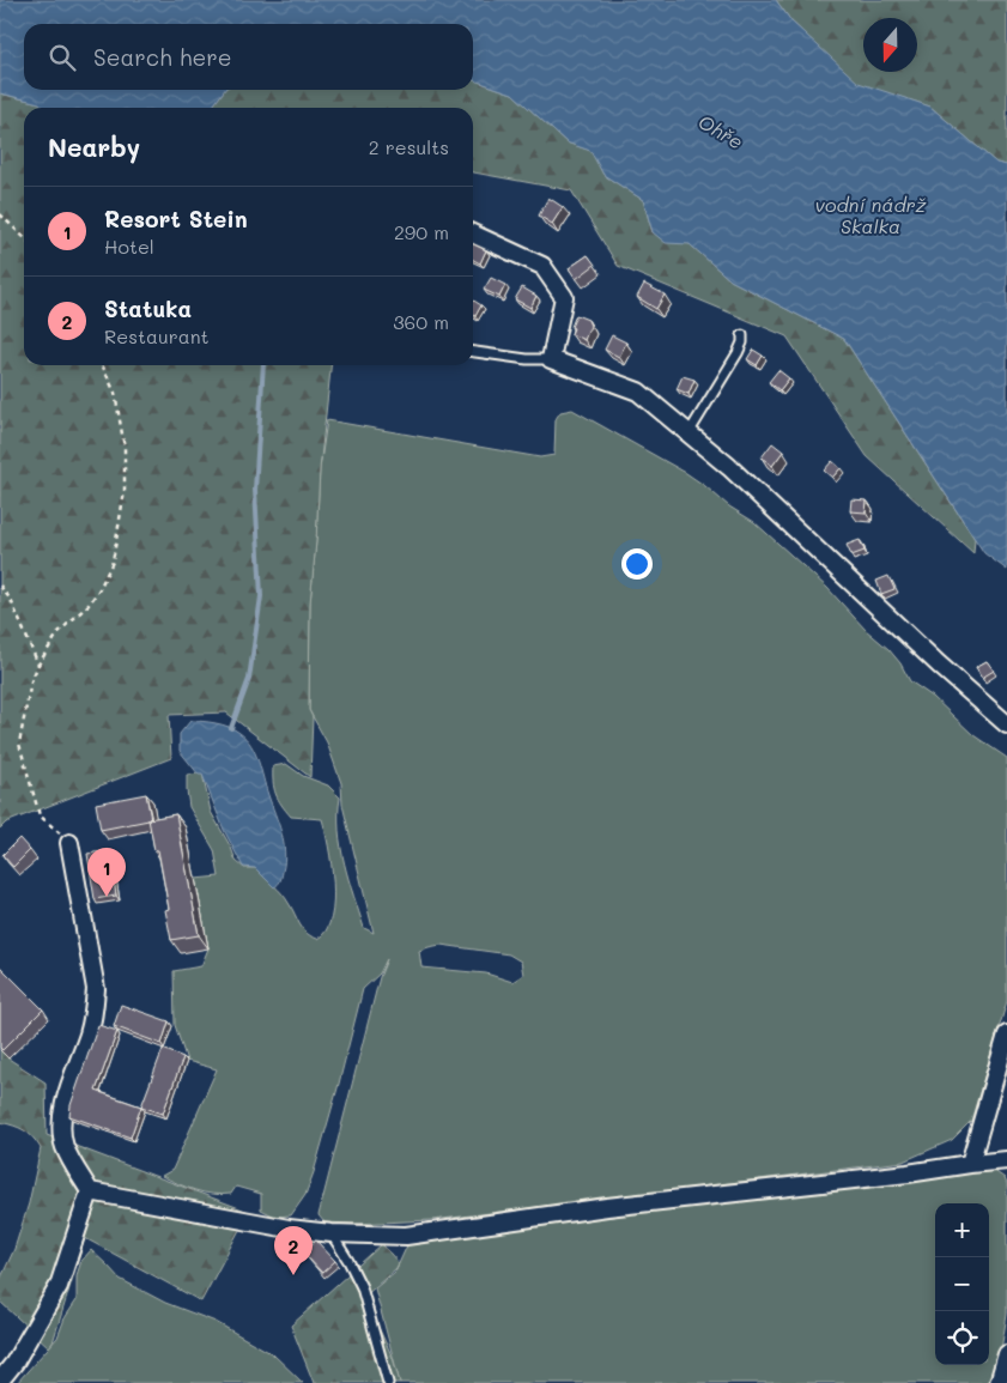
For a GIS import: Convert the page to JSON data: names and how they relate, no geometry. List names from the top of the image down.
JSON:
{
  "water": ["Ohře", "vodní nádrž Skalka"],
  "north": "bottom",
  "page": {
    "search": "Search here",
    "heading": ["Nearby", "2 results"],
    "list": [
      {
        "mark": "1",
        "name": "Resort Stein",
        "note": "Hotel",
        "value": "290 m"
      },
      {
        "mark": "2",
        "name": "Statuka",
        "note": "Restaurant",
        "value": "360 m"
      }
    ],
    "pins": ["1", "2"],
    "map_buttons": ["+", "−"]
  }
}
